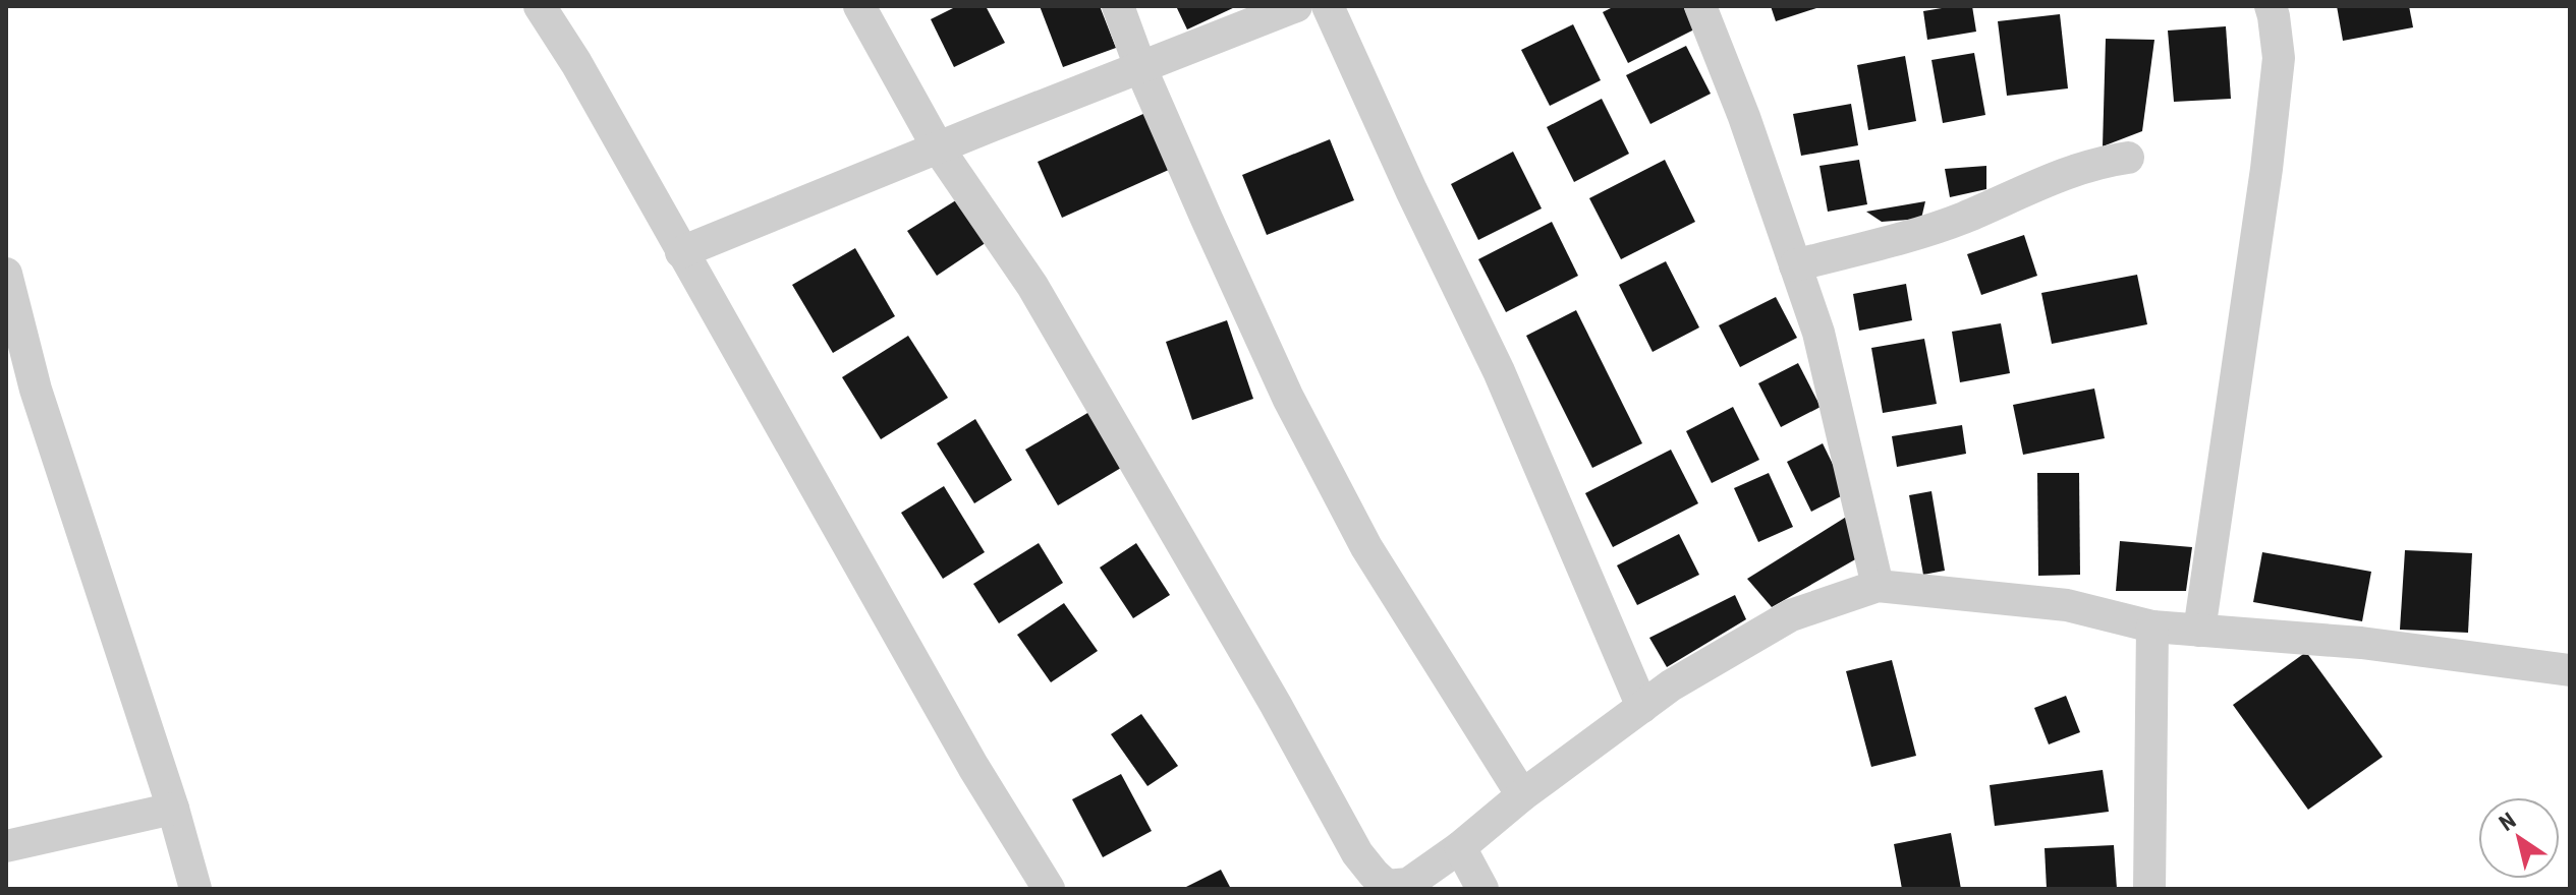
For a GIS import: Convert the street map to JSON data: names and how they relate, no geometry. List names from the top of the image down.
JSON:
{
  "north": "top left"
}
